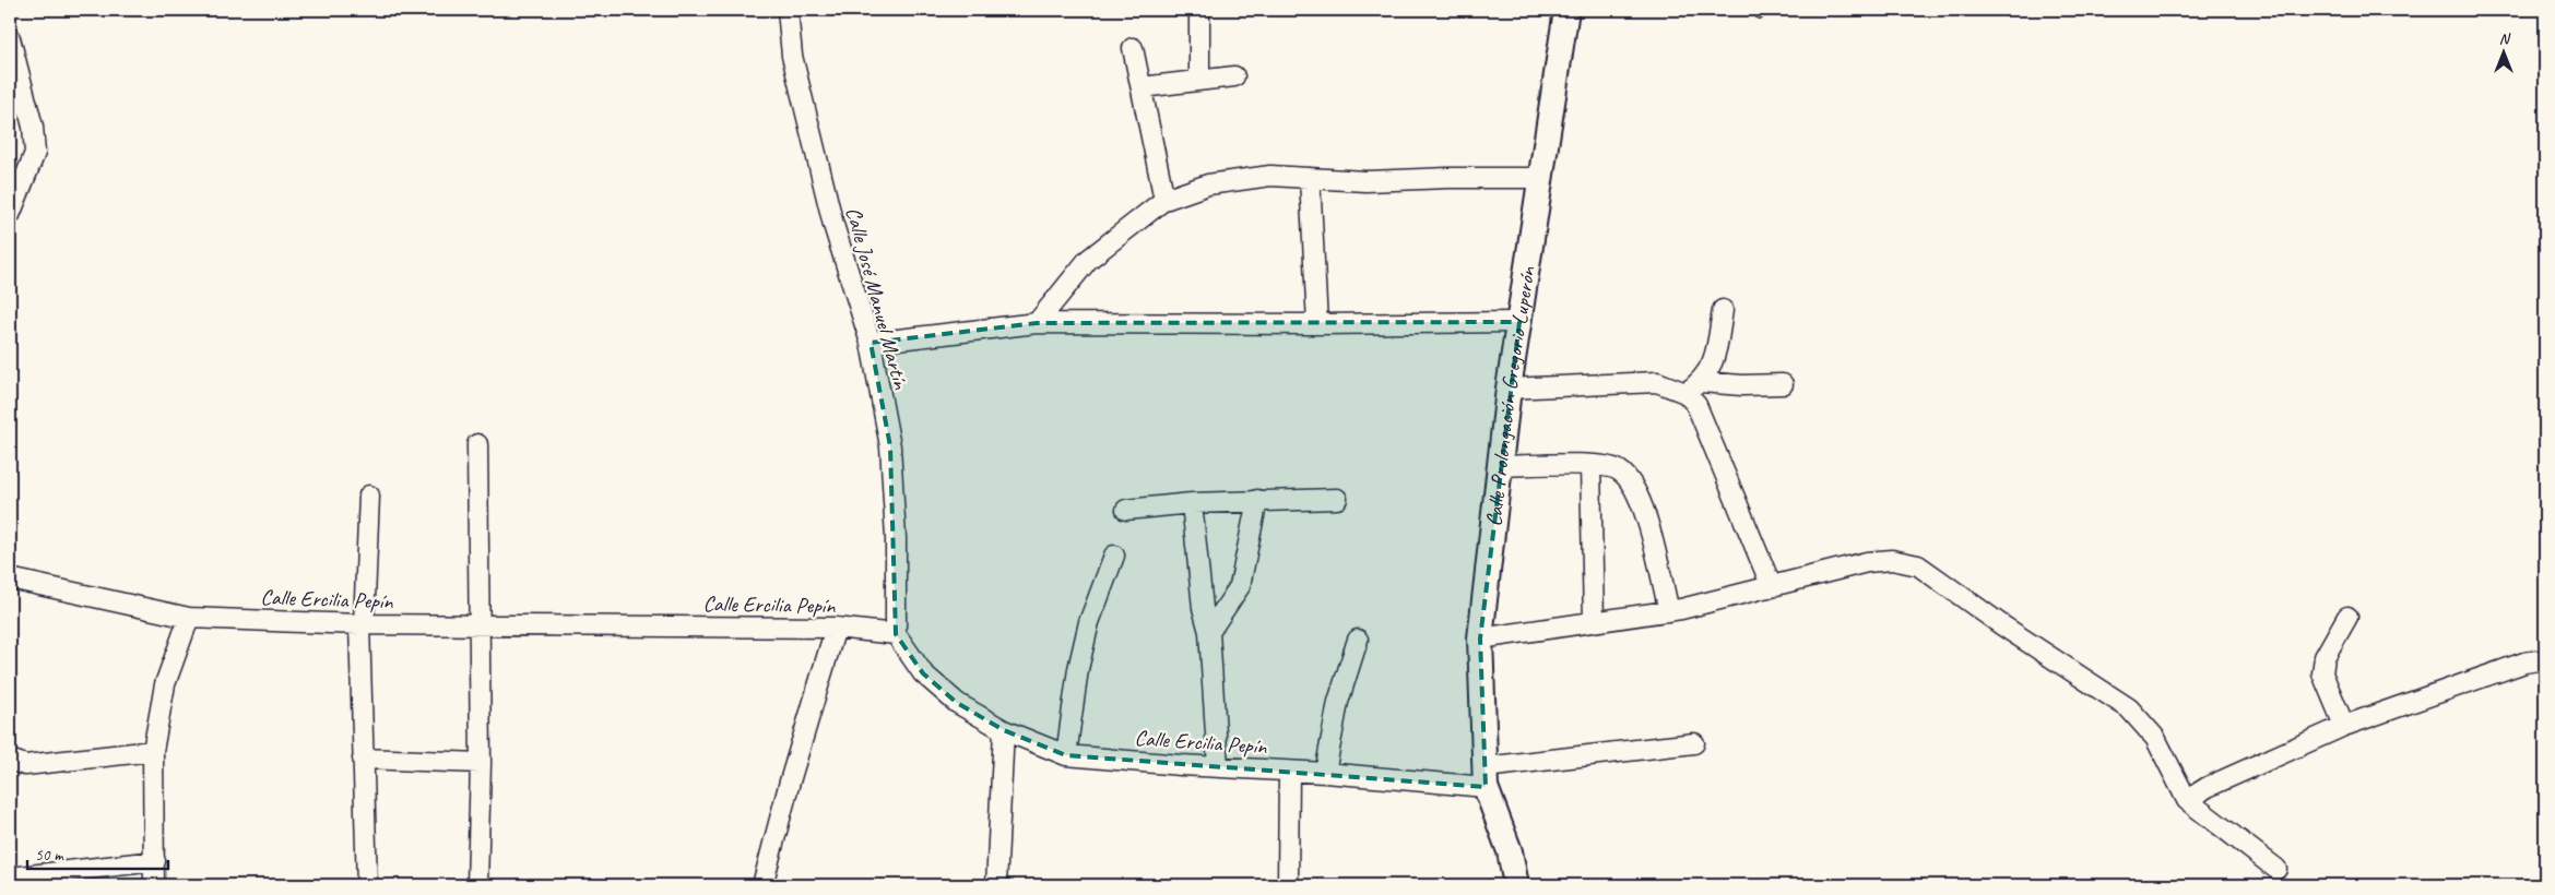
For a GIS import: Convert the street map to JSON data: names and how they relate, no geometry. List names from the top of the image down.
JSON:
{
  "streets": {
    "street": ["Calle José Manuel Martín", "Calle Prolongación Gregorio Luperón", "Calle Ercilia Pepín"]
  },
  "crossings": [
    ["Calle José Manuel Martín", "Calle Ercilia Pepín"],
    ["Calle Prolongación Gregorio Luperón", "Calle Ercilia Pepín"]
  ],
  "scale_bar": "50 m",
  "north": "top"
}
